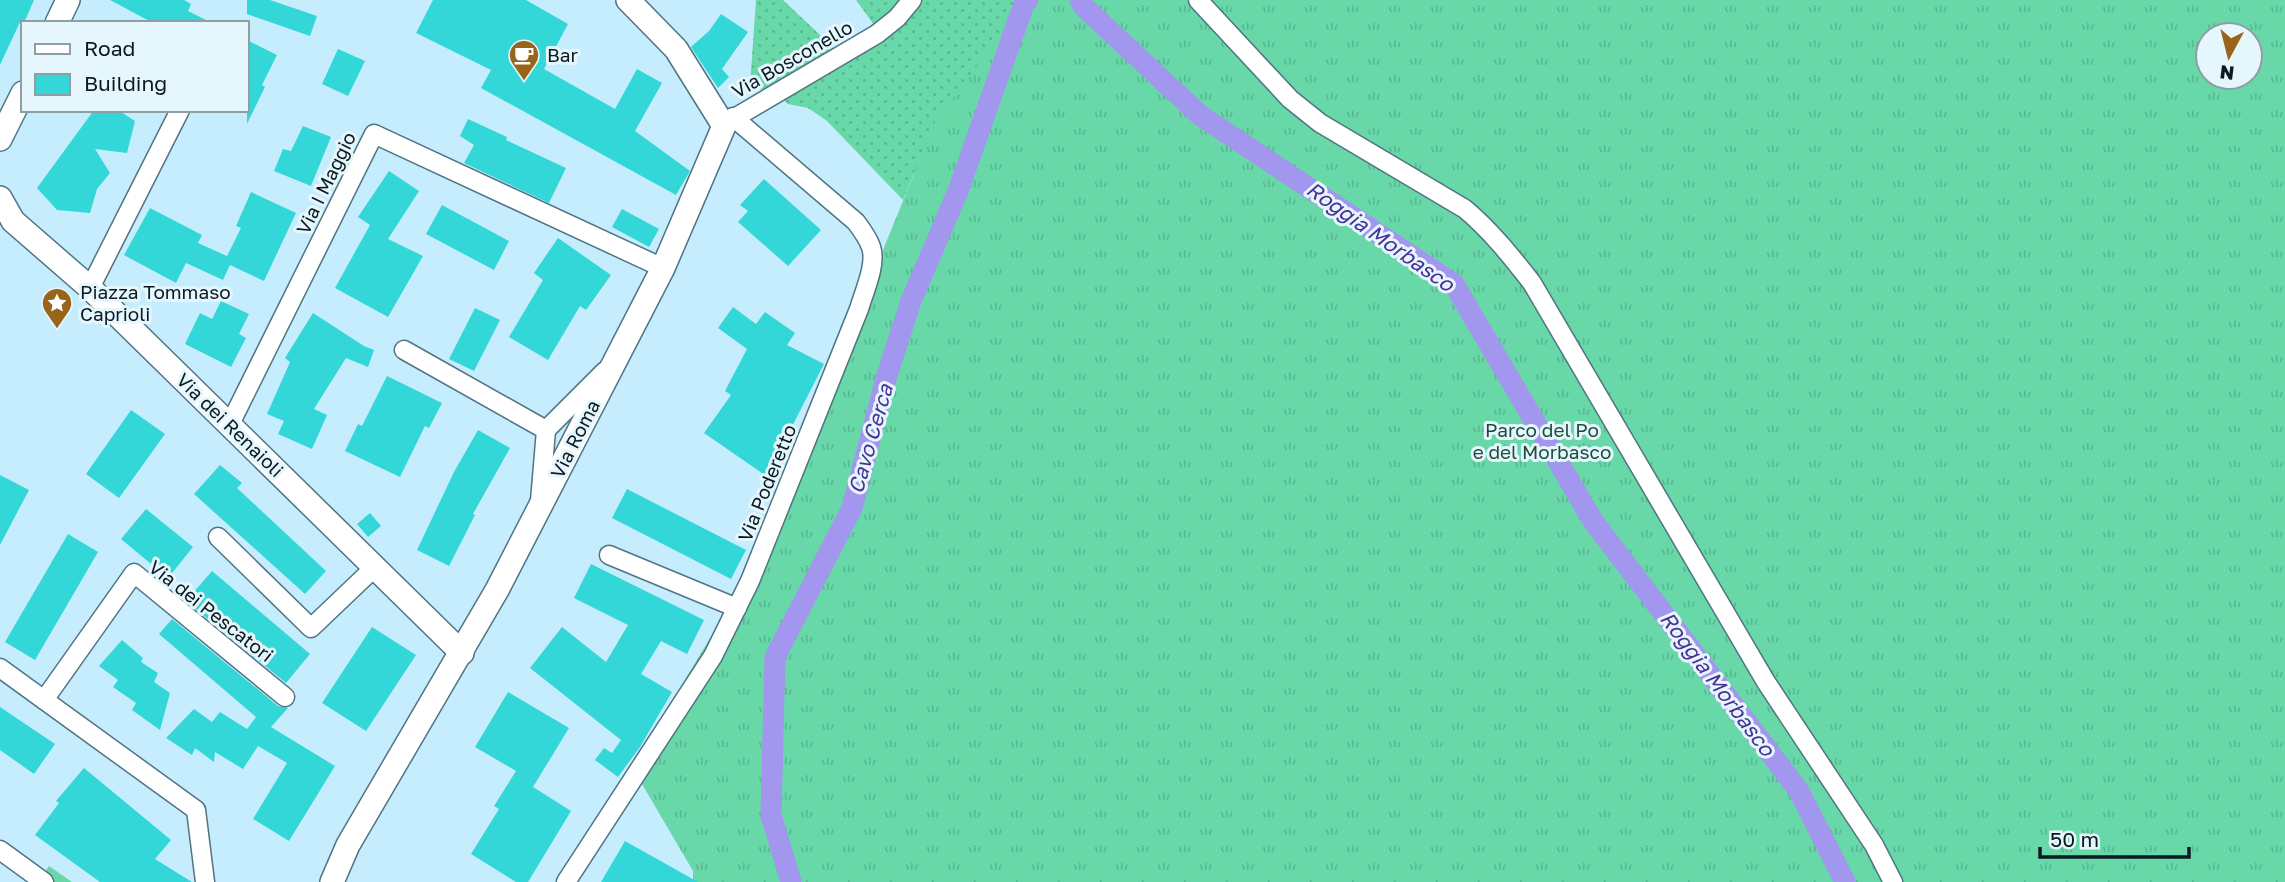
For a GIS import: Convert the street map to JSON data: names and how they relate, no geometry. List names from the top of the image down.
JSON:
{
  "streets": {
    "street": [
      "Via Bosconello",
      "Via I Maggio",
      "Via dei Renaioli",
      "Via Roma",
      "Via Poderetto",
      "Via dei Pescatori"
    ]
  },
  "crossings": [
    ["Via Bosconello", "Via Roma"],
    ["Via Bosconello", "Via Poderetto"],
    ["Via I Maggio", "Via dei Renaioli"],
    ["Via I Maggio", "Via Roma"],
    ["Via dei Renaioli", "Via Roma"],
    ["Via Roma", "Via Poderetto"]
  ],
  "water": ["Roggia Morbasco", "Cavo Cerca"],
  "parks": ["Parco del Po e del Morbasco"],
  "places": {
    "cafe": ["Bar"],
    "place": ["Piazza Tommaso Caprioli"]
  },
  "legend": ["Road", "Building"],
  "scale_bar": "50 m",
  "north": "bottom"
}
